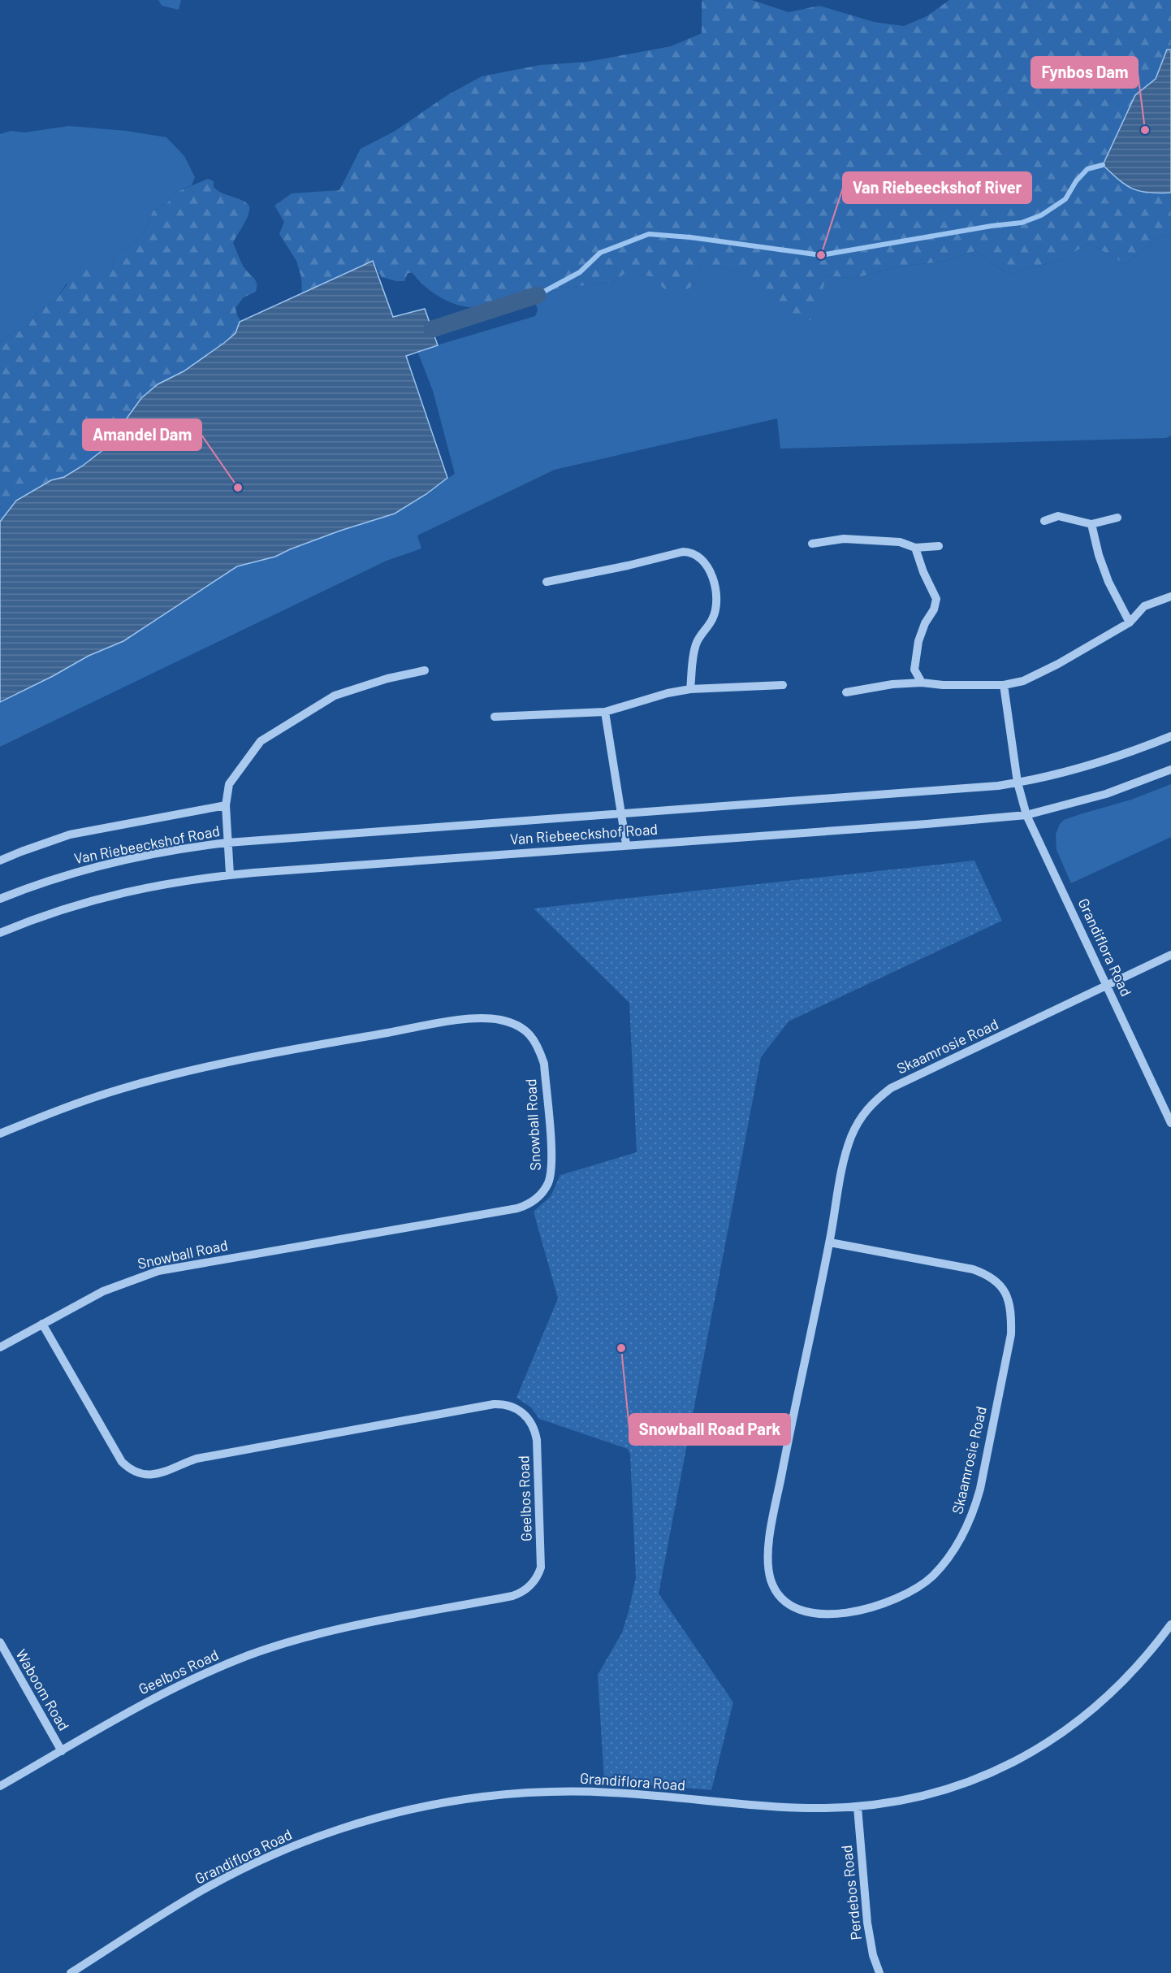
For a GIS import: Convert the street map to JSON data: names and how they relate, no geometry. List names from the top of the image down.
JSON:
{
  "streets": {
    "street": [
      "Van Riebeeckshof Road",
      "Grandiflora Road",
      "Skaamrosie Road",
      "Snowball Road",
      "Geelbos Road",
      "Waboom Road",
      "Perdebos Road"
    ]
  },
  "crossings": [
    ["Van Riebeeckshof Road", "Grandiflora Road"],
    ["Grandiflora Road", "Skaamrosie Road"],
    ["Grandiflora Road", "Perdebos Road"],
    ["Snowball Road", "Geelbos Road"],
    ["Geelbos Road", "Waboom Road"]
  ],
  "places": [
    "Fynbos Dam",
    "Van Riebeeckshof River",
    "Amandel Dam",
    "Snowball Road Park"
  ]
}
